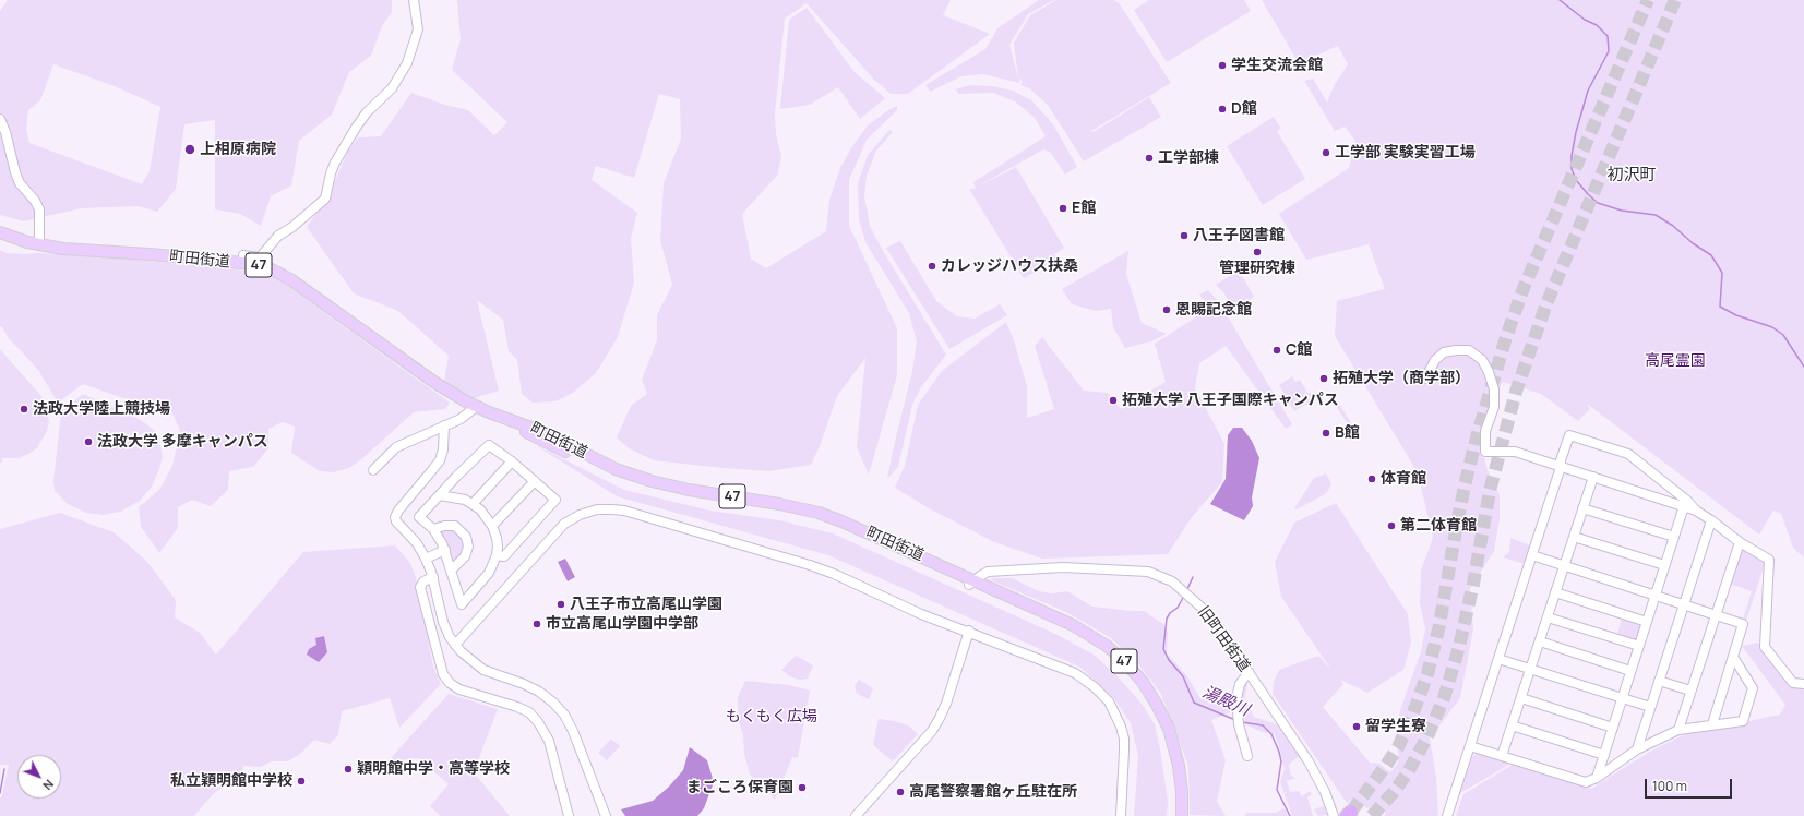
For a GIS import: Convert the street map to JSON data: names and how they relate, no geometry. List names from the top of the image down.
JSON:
{
  "streets": {
    "main road": ["町田街道", "47"],
    "street": ["旧町田街道"]
  },
  "crossings": [
    ["町田街道", "旧町田街道"]
  ],
  "districts": ["初沢町"],
  "water": ["湯殿川"],
  "parks": ["高尾霊園", "もくもく広場"],
  "places": [
    "学生交流会館",
    "D館",
    "上相原病院",
    "工学部 実験実習工場",
    "工学部棟",
    "E館",
    "八王子図書館",
    "管理研究棟",
    "カレッジハウス扶桑",
    "恩賜記念館",
    "C館",
    "拓殖大学（商学部）",
    "拓殖大学 八王子国際キャンパス",
    "法政大学陸上競技場",
    "B館",
    "法政大学 多摩キャンパス",
    "体育館",
    "第二体育館",
    "八王子市立高尾山学園",
    "市立高尾山学園中学部",
    "留学生寮",
    "穎明館中学・高等学校",
    "私立穎明館中学校",
    "まごころ保育園",
    "高尾警察署館ヶ丘駐在所"
  ],
  "scale_bar": "100 m",
  "north": "bottom right"
}
